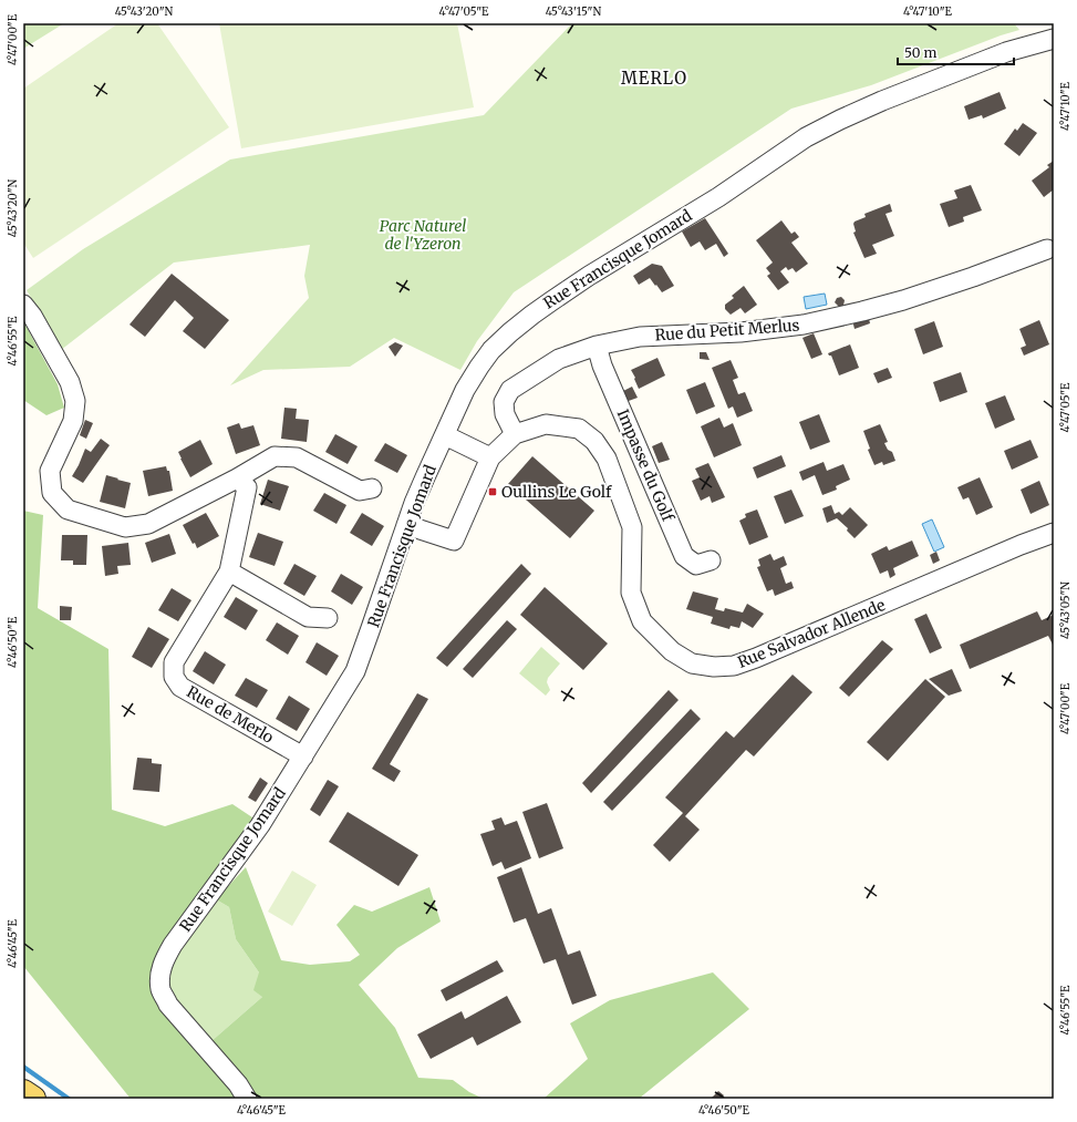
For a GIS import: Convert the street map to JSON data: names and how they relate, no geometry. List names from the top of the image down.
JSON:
{
  "streets": {
    "street": [
      "Rue Francisque Jomard",
      "Rue du Petit Merlus",
      "Impasse du Golf",
      "Rue Salvador Allende",
      "Rue de Merlo"
    ]
  },
  "crossings": [
    ["Rue Francisque Jomard", "Rue Salvador Allende"],
    ["Rue Francisque Jomard", "Rue de Merlo"],
    ["Rue du Petit Merlus", "Impasse du Golf"],
    ["Rue du Petit Merlus", "Rue Salvador Allende"]
  ],
  "districts": ["MERLO"],
  "parks": ["Parc Naturel de l'Yzeron"],
  "places": {
    "transit": ["Oullins Le Golf"]
  },
  "scale_bar": "50 m",
  "coordinates": [
    "45°43'20\"N",
    "4°47'05\"E",
    "45°43'15\"N",
    "4°47'10\"E",
    "4°47'00\"E",
    "4°46'55\"E",
    "45°43'05\"N",
    "4°46'50\"E",
    "4°46'45\"E"
  ]
}
